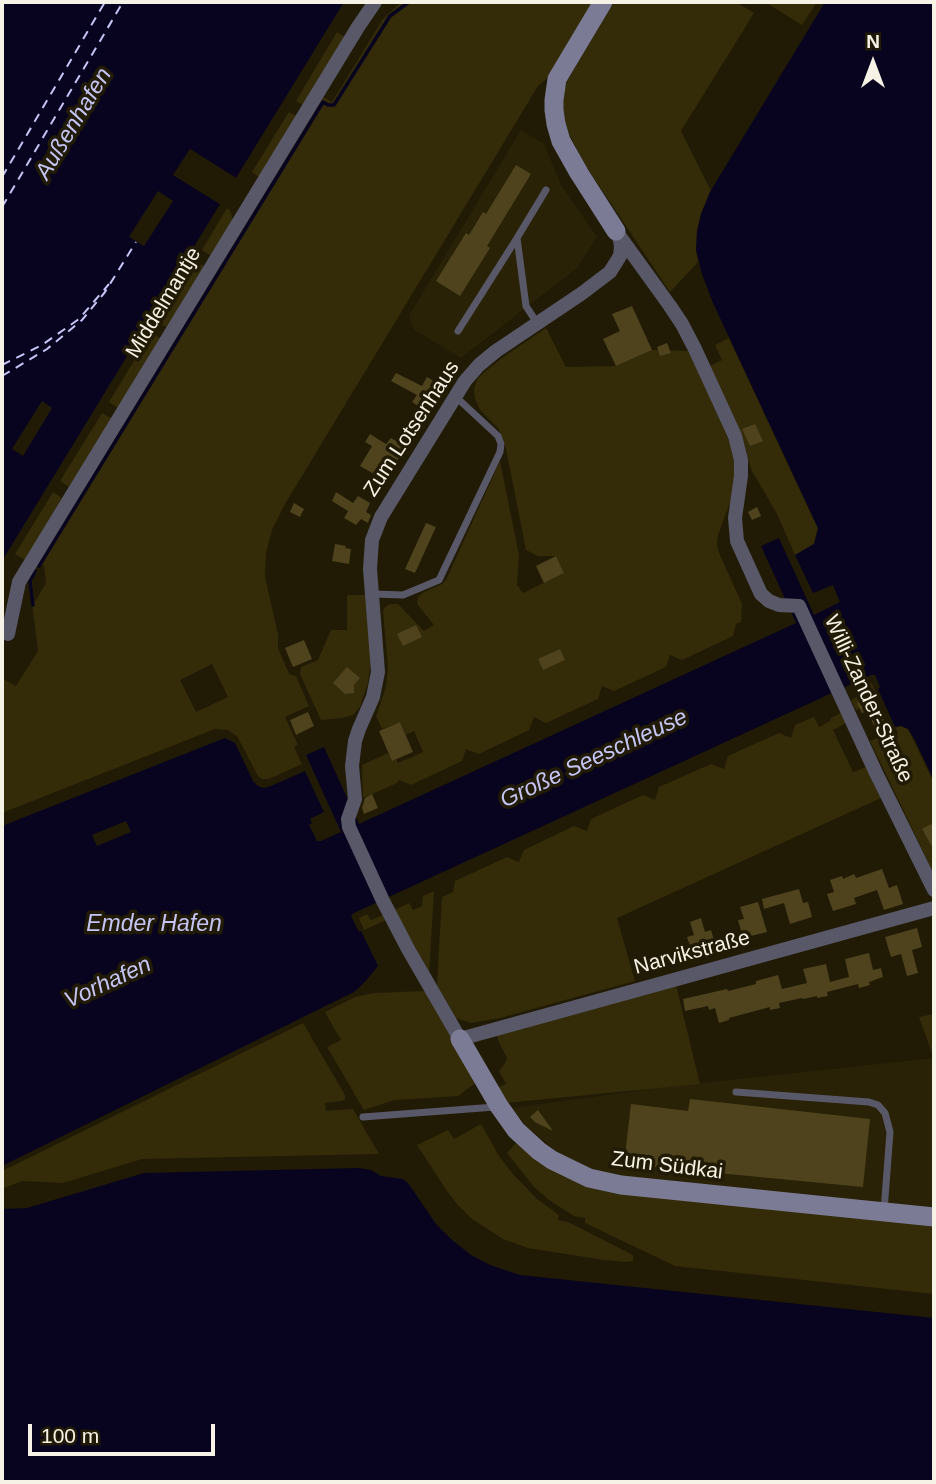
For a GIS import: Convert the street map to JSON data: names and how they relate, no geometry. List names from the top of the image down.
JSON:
{
  "streets": {
    "street": [
      "Middelmantje",
      "Zum Lotsenhaus",
      "Willi-Zander-Straße",
      "Narvikstraße",
      "Zum Südkai"
    ]
  },
  "crossings": [
    ["Zum Lotsenhaus", "Willi-Zander-Straße"],
    ["Zum Lotsenhaus", "Narvikstraße"],
    ["Zum Lotsenhaus", "Zum Südkai"],
    ["Narvikstraße", "Zum Südkai"]
  ],
  "water": [
    "Außenhafen",
    "Große Seeschleuse",
    "Emder Hafen",
    "Vorhafen"
  ],
  "scale_bar": "100 m",
  "north": "top"
}
